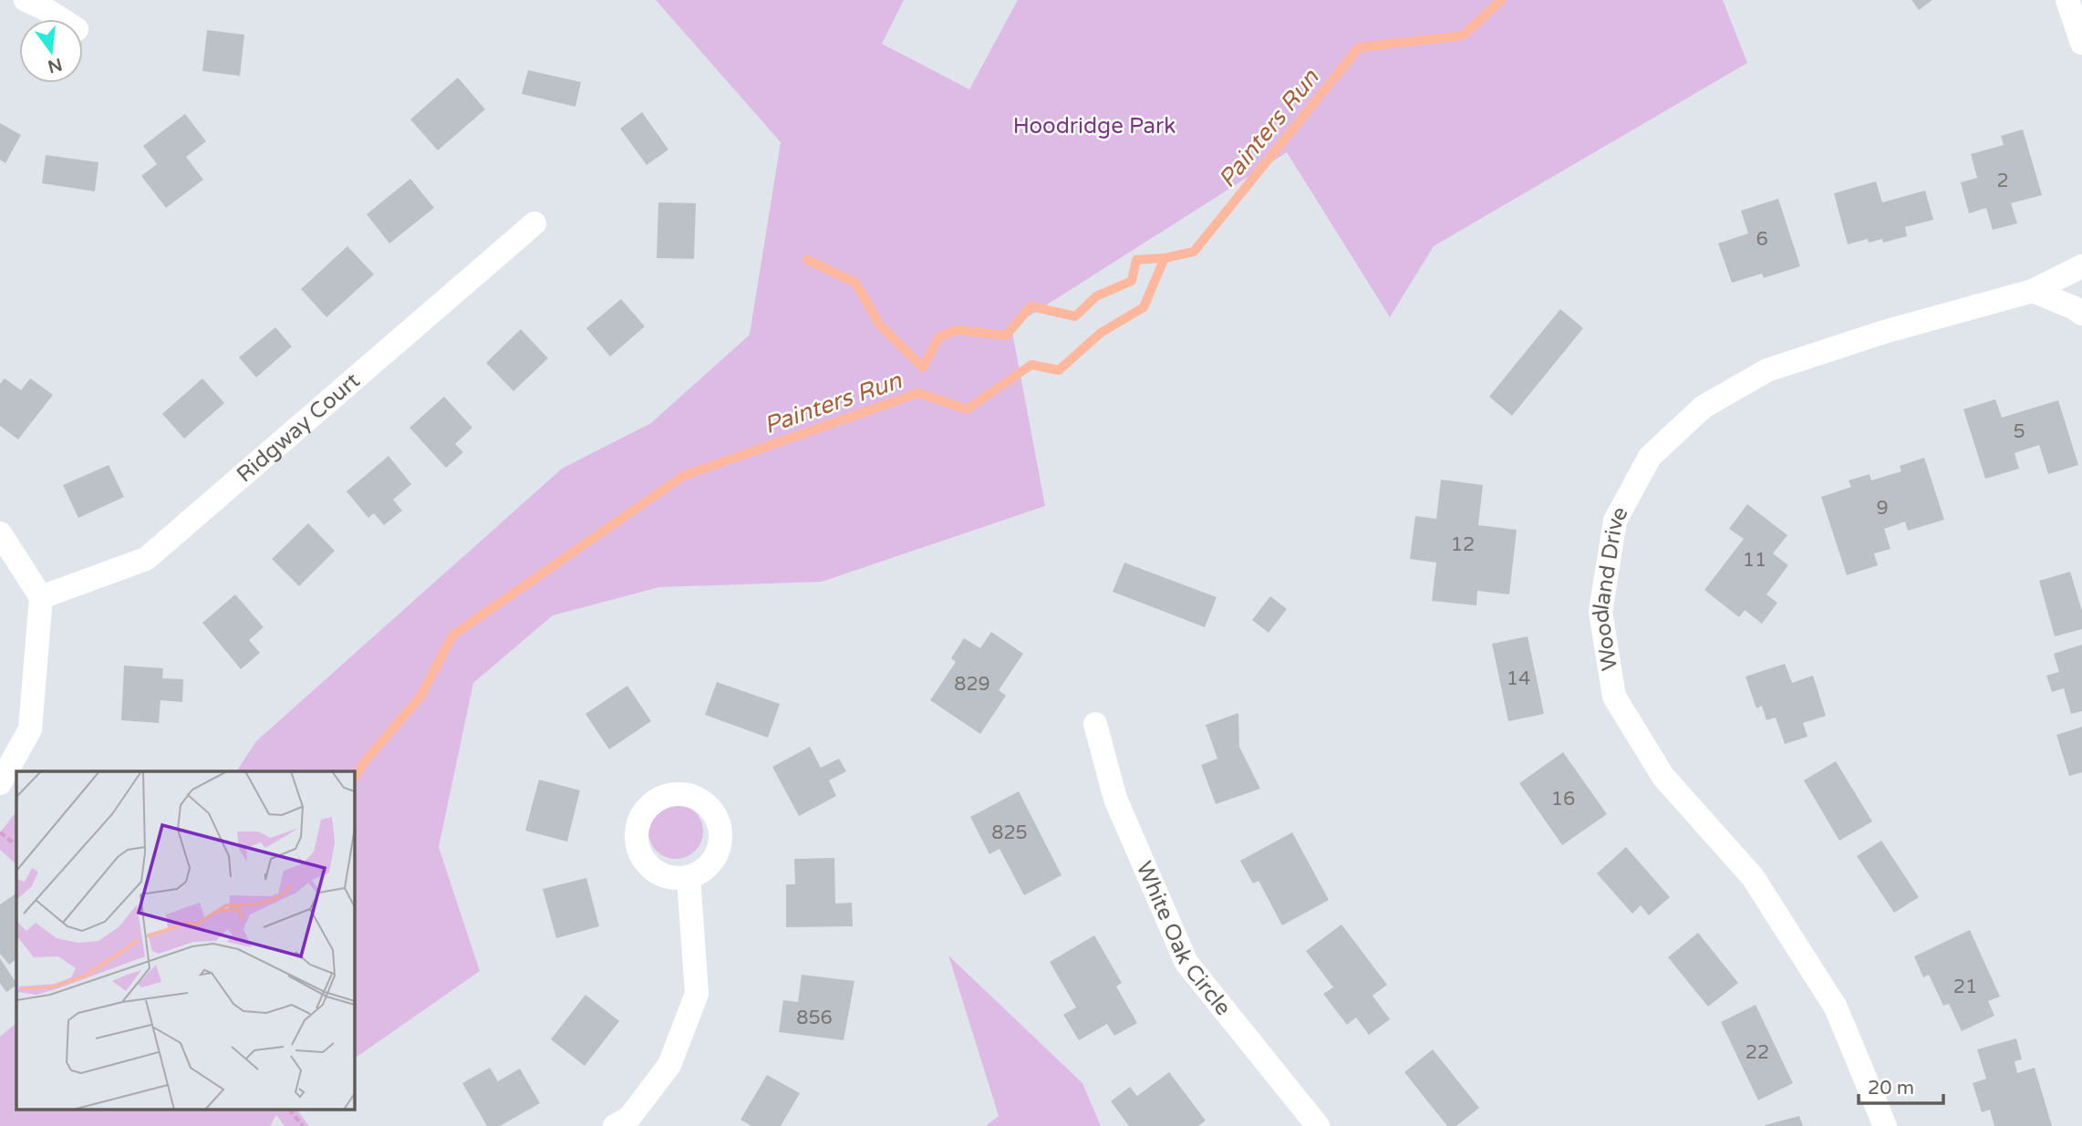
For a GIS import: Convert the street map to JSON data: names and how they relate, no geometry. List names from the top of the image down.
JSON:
{
  "streets": {
    "street": ["Ridgway Court", "Woodland Drive", "White Oak Circle"]
  },
  "water": ["Painters Run"],
  "parks": ["Hoodridge Park"],
  "house_numbers": [
    "2",
    "6",
    "5",
    "9",
    "12",
    "11",
    "14",
    "829",
    "16",
    "825",
    "21",
    "856",
    "22"
  ],
  "scale_bar": "20 m",
  "north": "bottom"
}
